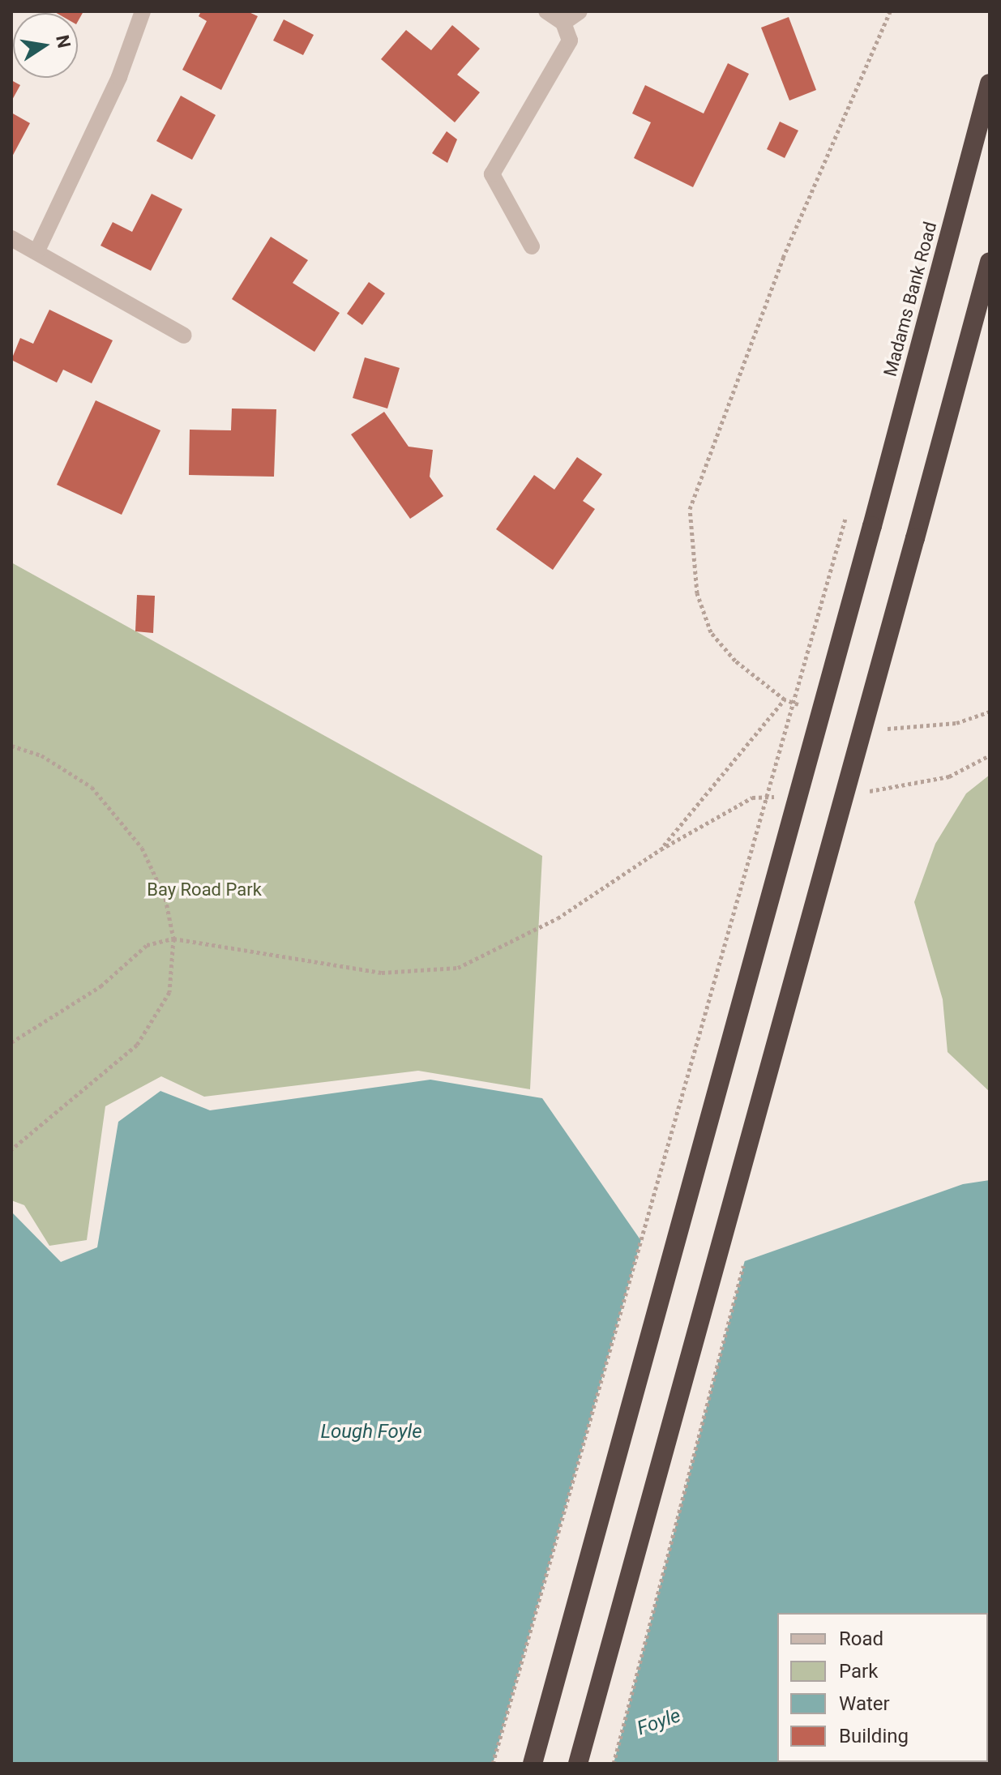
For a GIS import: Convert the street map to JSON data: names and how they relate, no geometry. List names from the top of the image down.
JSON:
{
  "streets": {
    "highway": ["Madams Bank Road"]
  },
  "water": ["Lough Foyle", "Foyle"],
  "parks": ["Bay Road Park"],
  "legend": [
    "Road",
    "Park",
    "Water",
    "Building"
  ],
  "north": "right"
}
